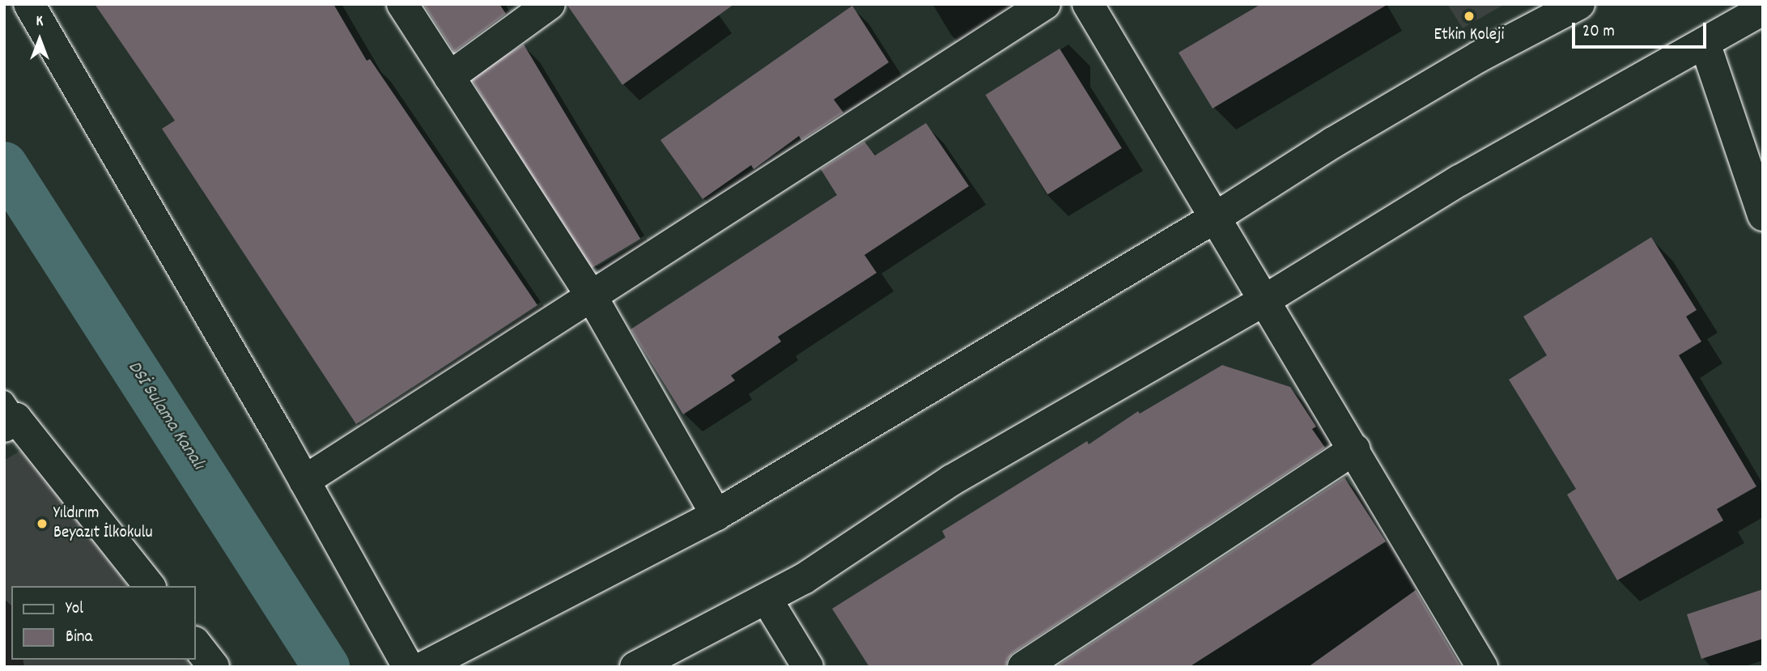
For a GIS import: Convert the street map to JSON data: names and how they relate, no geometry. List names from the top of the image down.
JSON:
{
  "water": ["DSİ Sulama Kanalı"],
  "places": ["Etkin Koleji", "Yıldırım Beyazıt İlkokulu"],
  "legend": ["Yol", "Bina"],
  "scale_bar": "20 m",
  "north": "top"
}
